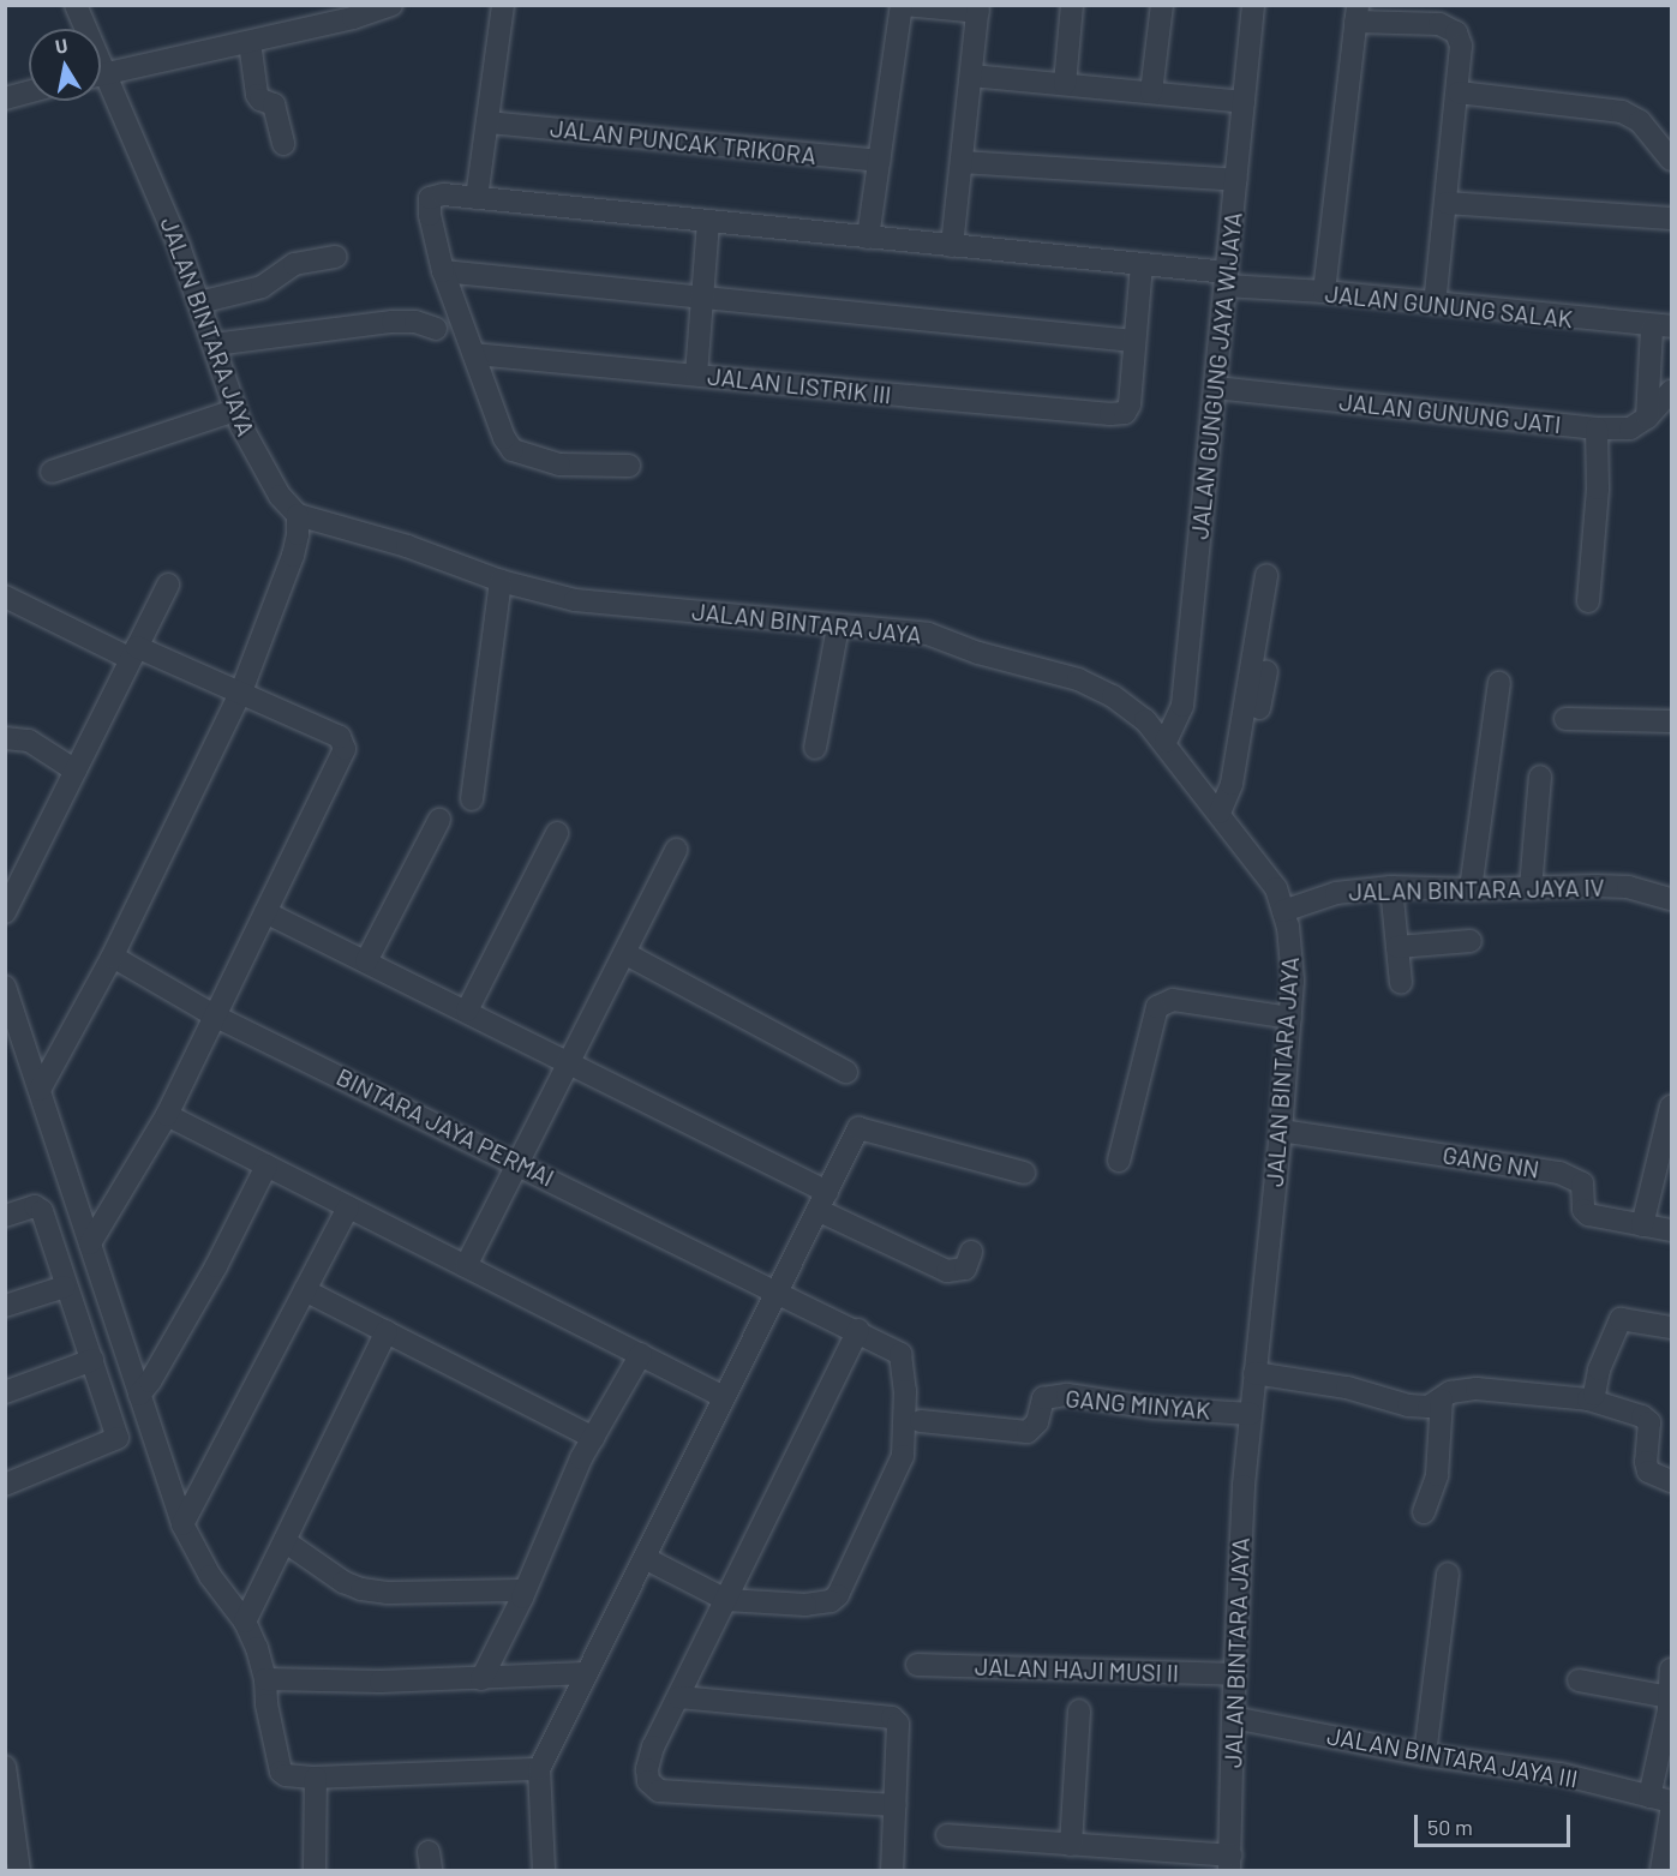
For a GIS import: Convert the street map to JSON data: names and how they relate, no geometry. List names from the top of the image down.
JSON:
{
  "streets": {
    "street": [
      "JALAN PUNCAK TRIKORA",
      "JALAN GUNUNG SALAK",
      "JALAN BINTARA JAYA",
      "JALAN GUNGUNG JAYA WIJAYA",
      "JALAN LISTRIK III",
      "JALAN GUNUNG JATI",
      "JALAN BINTARA JAYA IV",
      "BINTARA JAYA PERMAI",
      "GANG NN",
      "GANG MINYAK",
      "JALAN HAJI MUSI II",
      "JALAN BINTARA JAYA III"
    ]
  },
  "crossings": [
    ["JALAN GUNUNG SALAK", "JALAN GUNGUNG JAYA WIJAYA"],
    ["JALAN BINTARA JAYA", "JALAN GUNGUNG JAYA WIJAYA"],
    ["JALAN BINTARA JAYA", "JALAN BINTARA JAYA IV"],
    ["JALAN BINTARA JAYA", "GANG NN"],
    ["JALAN BINTARA JAYA", "GANG MINYAK"],
    ["JALAN BINTARA JAYA", "JALAN HAJI MUSI II"],
    ["JALAN BINTARA JAYA", "JALAN BINTARA JAYA III"],
    ["JALAN GUNGUNG JAYA WIJAYA", "JALAN GUNUNG JATI"]
  ],
  "scale_bar": "50 m",
  "north": "top"
}
